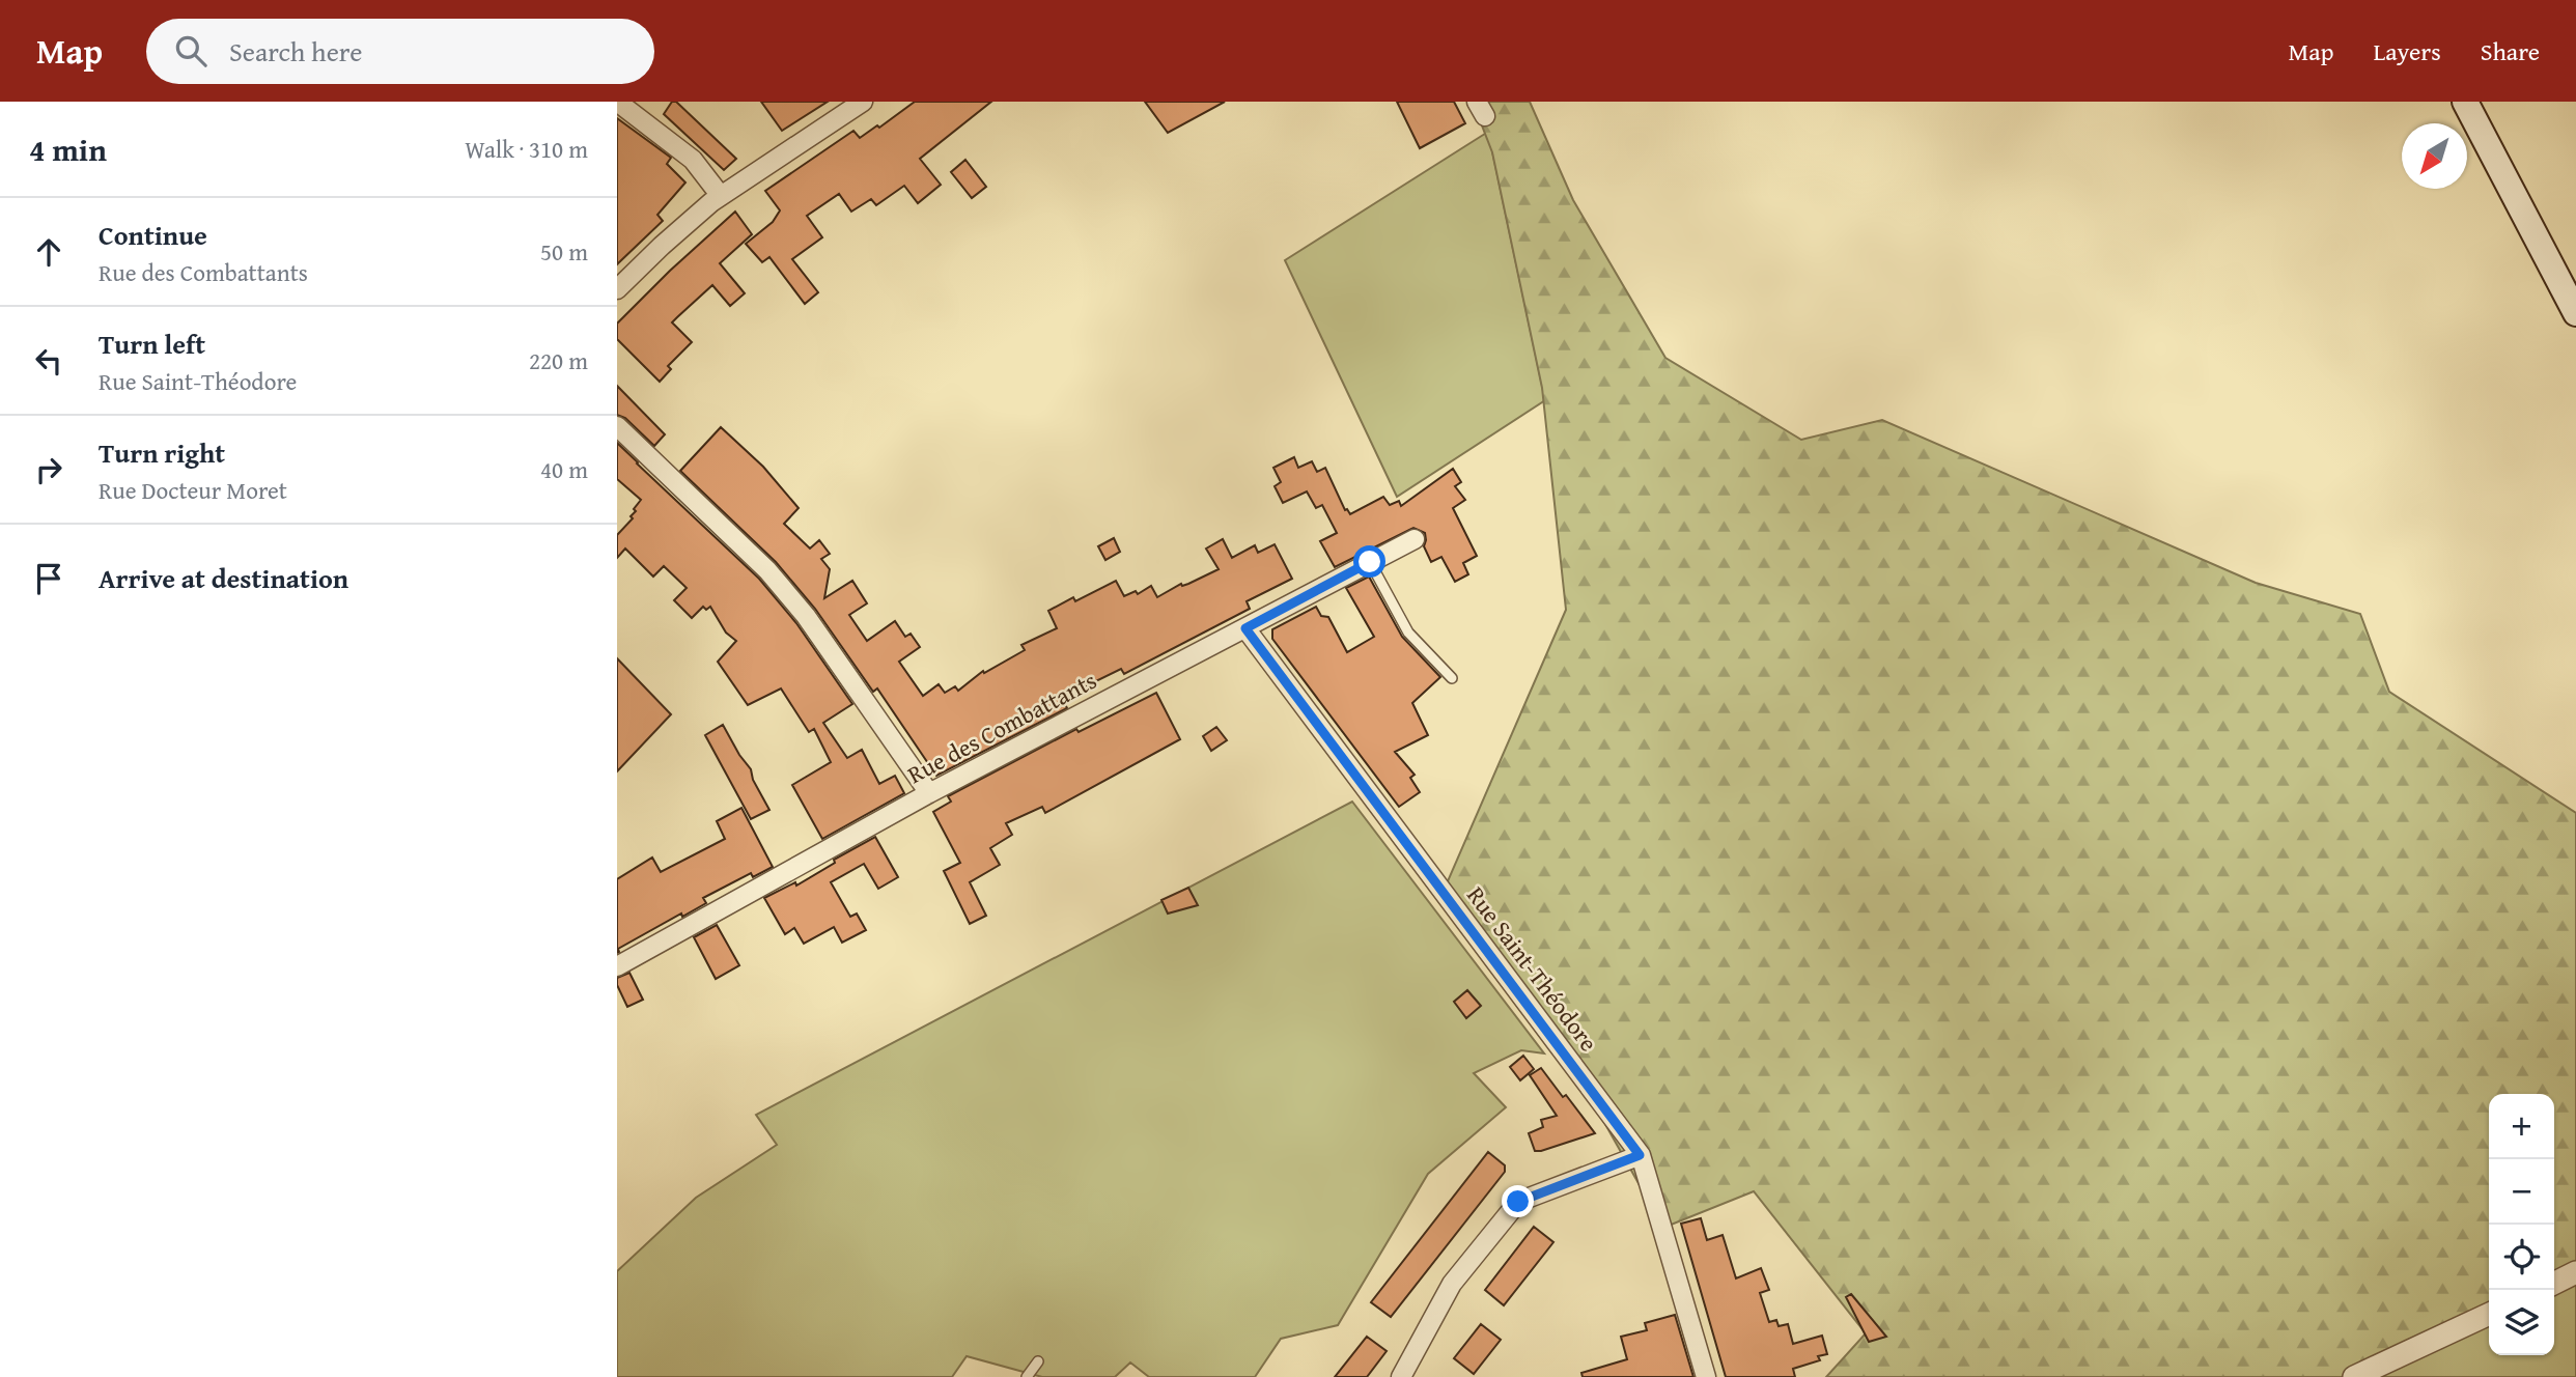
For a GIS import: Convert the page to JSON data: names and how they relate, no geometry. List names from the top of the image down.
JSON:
{
  "streets": {
    "street": ["Rue des Combattants", "Rue Saint-Théodore"]
  },
  "crossings": [
    ["Rue des Combattants", "Rue Saint-Théodore"]
  ],
  "north": "bottom left",
  "page": {
    "header": "Map",
    "search": "Search here",
    "nav": ["Map", "Layers", "Share"],
    "heading": ["4 min", "Walk · 310 m"],
    "list": [
      ["Continue", "Rue des Combattants", "50 m"],
      ["Turn left", "Rue Saint-Théodore", "220 m"],
      ["Turn right", "Rue Docteur Moret", "40 m"],
      "Arrive at destination"
    ],
    "map_buttons": ["+", "−"]
  }
}
